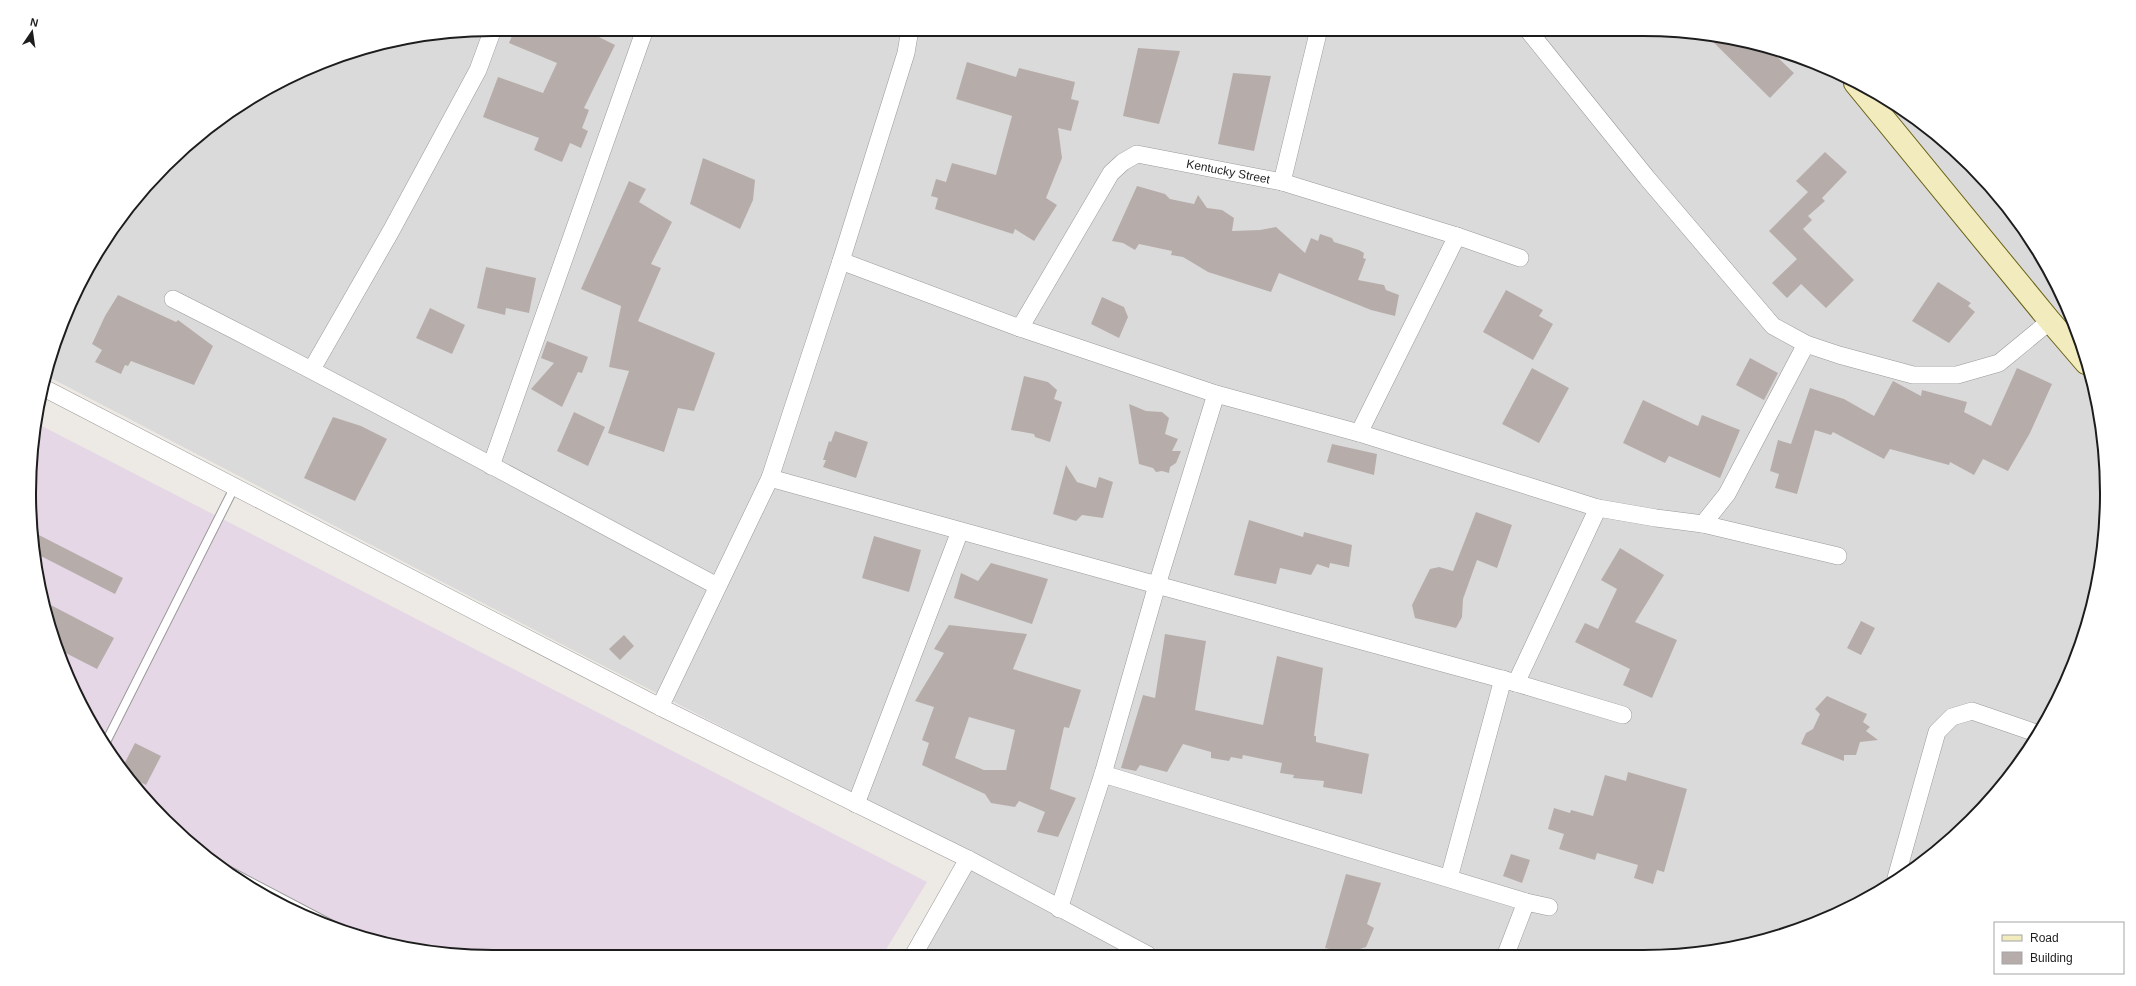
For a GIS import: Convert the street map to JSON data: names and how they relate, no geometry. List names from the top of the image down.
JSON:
{
  "streets": {
    "street": ["Kentucky Street"]
  },
  "legend": ["Road", "Building"],
  "north": "top"
}
